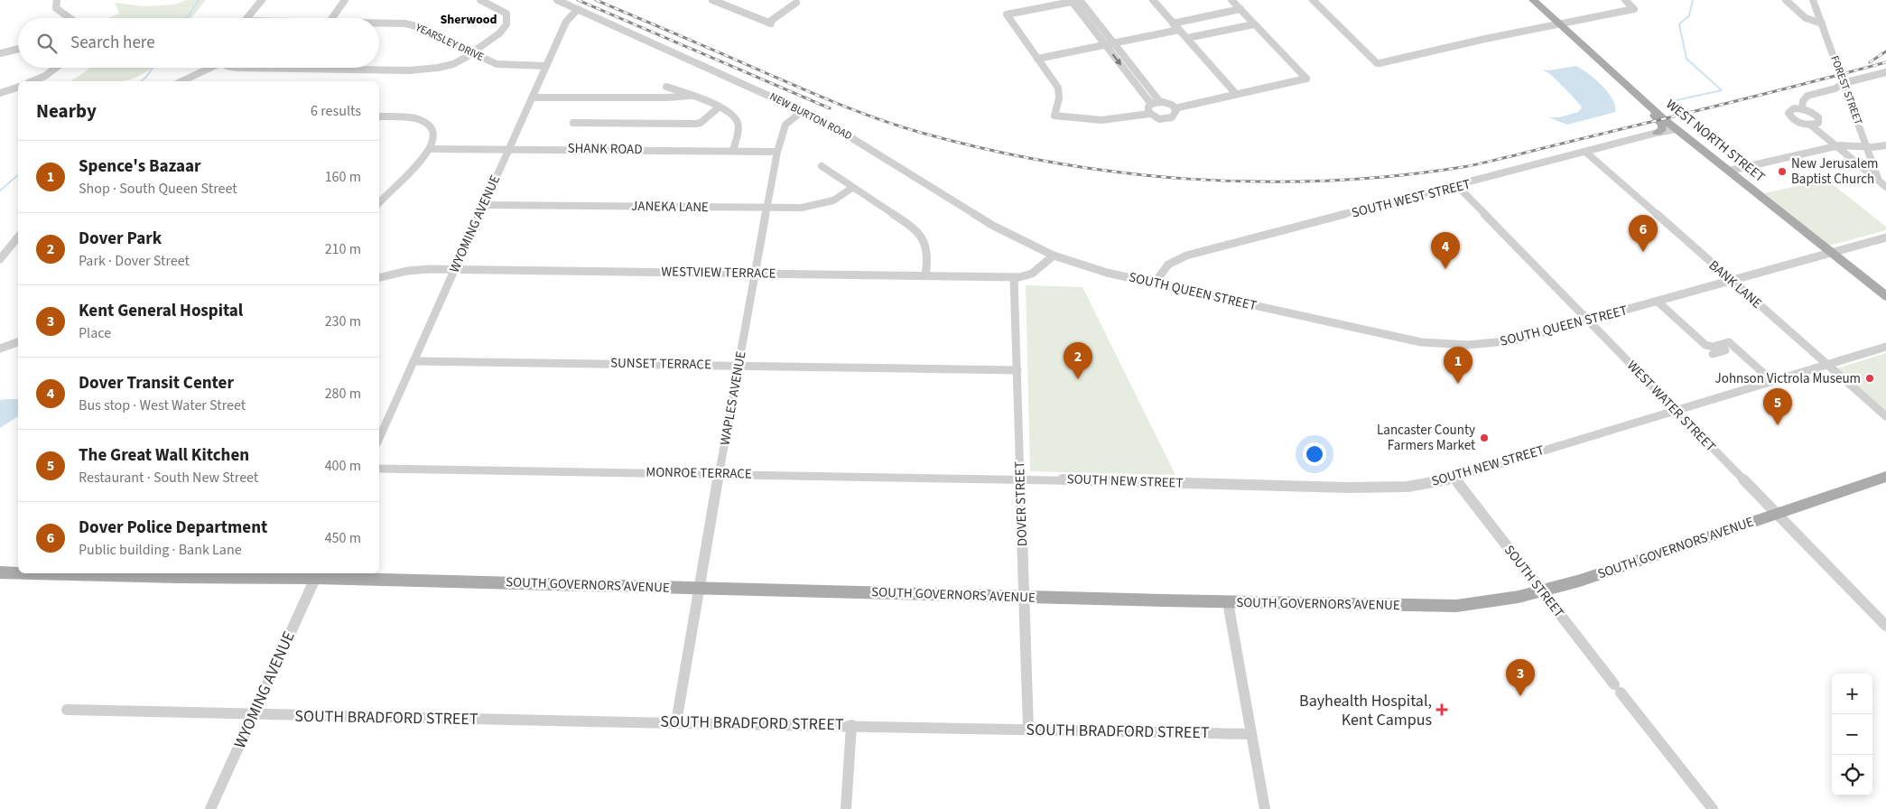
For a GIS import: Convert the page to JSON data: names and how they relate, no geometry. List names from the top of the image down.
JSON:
{
  "streets": {
    "main road": ["WEST NORTH STREET", "SOUTH GOVERNORS AVENUE"],
    "street": [
      "YEARSLEY DRIVE",
      "FOREST STREET",
      "NEW BURTON ROAD",
      "SHANK ROAD",
      "SOUTH WEST STREET",
      "JANEKA LANE",
      "WYOMING AVENUE",
      "WESTVIEW TERRACE",
      "BANK LANE",
      "SOUTH QUEEN STREET",
      "SUNSET TERRACE",
      "WAPLES AVENUE",
      "WEST WATER STREET",
      "SOUTH NEW STREET",
      "MONROE TERRACE",
      "DOVER STREET",
      "SOUTH STREET",
      "SOUTH BRADFORD STREET"
    ]
  },
  "crossings": [
    ["YEARSLEY DRIVE", "WYOMING AVENUE"],
    ["NEW BURTON ROAD", "WYOMING AVENUE"],
    ["NEW BURTON ROAD", "WESTVIEW TERRACE"],
    ["NEW BURTON ROAD", "SOUTH QUEEN STREET"],
    ["NEW BURTON ROAD", "WAPLES AVENUE"],
    ["WEST NORTH STREET", "SOUTH WEST STREET"],
    ["WEST NORTH STREET", "SOUTH QUEEN STREET"],
    ["SHANK ROAD", "WYOMING AVENUE"],
    ["SHANK ROAD", "WAPLES AVENUE"],
    ["SOUTH WEST STREET", "BANK LANE"],
    ["SOUTH WEST STREET", "SOUTH QUEEN STREET"],
    ["SOUTH WEST STREET", "WEST WATER STREET"],
    ["JANEKA LANE", "WYOMING AVENUE"],
    ["JANEKA LANE", "WAPLES AVENUE"],
    ["WYOMING AVENUE", "WESTVIEW TERRACE"],
    ["WYOMING AVENUE", "SUNSET TERRACE"],
    ["WYOMING AVENUE", "SOUTH GOVERNORS AVENUE"],
    ["WYOMING AVENUE", "SOUTH BRADFORD STREET"],
    ["WESTVIEW TERRACE", "SOUTH QUEEN STREET"],
    ["WESTVIEW TERRACE", "WAPLES AVENUE"],
    ["WESTVIEW TERRACE", "DOVER STREET"],
    ["BANK LANE", "SOUTH QUEEN STREET"],
    ["BANK LANE", "SOUTH NEW STREET"],
    ["SOUTH QUEEN STREET", "WEST WATER STREET"],
    ["SUNSET TERRACE", "WAPLES AVENUE"],
    ["SUNSET TERRACE", "DOVER STREET"],
    ["WAPLES AVENUE", "MONROE TERRACE"],
    ["WAPLES AVENUE", "SOUTH GOVERNORS AVENUE"],
    ["WAPLES AVENUE", "SOUTH BRADFORD STREET"],
    ["WEST WATER STREET", "SOUTH NEW STREET"],
    ["WEST WATER STREET", "SOUTH GOVERNORS AVENUE"],
    ["SOUTH NEW STREET", "MONROE TERRACE"],
    ["SOUTH NEW STREET", "DOVER STREET"],
    ["SOUTH NEW STREET", "SOUTH STREET"],
    ["MONROE TERRACE", "DOVER STREET"],
    ["DOVER STREET", "SOUTH GOVERNORS AVENUE"],
    ["DOVER STREET", "SOUTH BRADFORD STREET"],
    ["SOUTH GOVERNORS AVENUE", "SOUTH STREET"]
  ],
  "districts": ["Sherwood"],
  "places": {
    "other": ["New Jerusalem Baptist Church", "Johnson Victrola Museum", "Lancaster County Farmers Market"],
    "health": ["Bayhealth Hospital, Kent Campus"]
  },
  "page": {
    "search": "Search here",
    "heading": ["Nearby", "6 results"],
    "list": [
      {
        "mark": "1",
        "name": "Spence's Bazaar",
        "note": "Shop · South Queen Street",
        "value": "160 m"
      },
      {
        "mark": "2",
        "name": "Dover Park",
        "note": "Park · Dover Street",
        "value": "210 m"
      },
      {
        "mark": "3",
        "name": "Kent General Hospital",
        "note": "Place",
        "value": "230 m"
      },
      {
        "mark": "4",
        "name": "Dover Transit Center",
        "note": "Bus stop · West Water Street",
        "value": "280 m"
      },
      {
        "mark": "5",
        "name": "The Great Wall Kitchen",
        "note": "Restaurant · South New Street",
        "value": "400 m"
      },
      {
        "mark": "6",
        "name": "Dover Police Department",
        "note": "Public building · Bank Lane",
        "value": "450 m"
      }
    ],
    "pins": [
      "6",
      "4",
      "2",
      "1",
      "5",
      "3"
    ],
    "map_buttons": ["+", "−"]
  }
}
